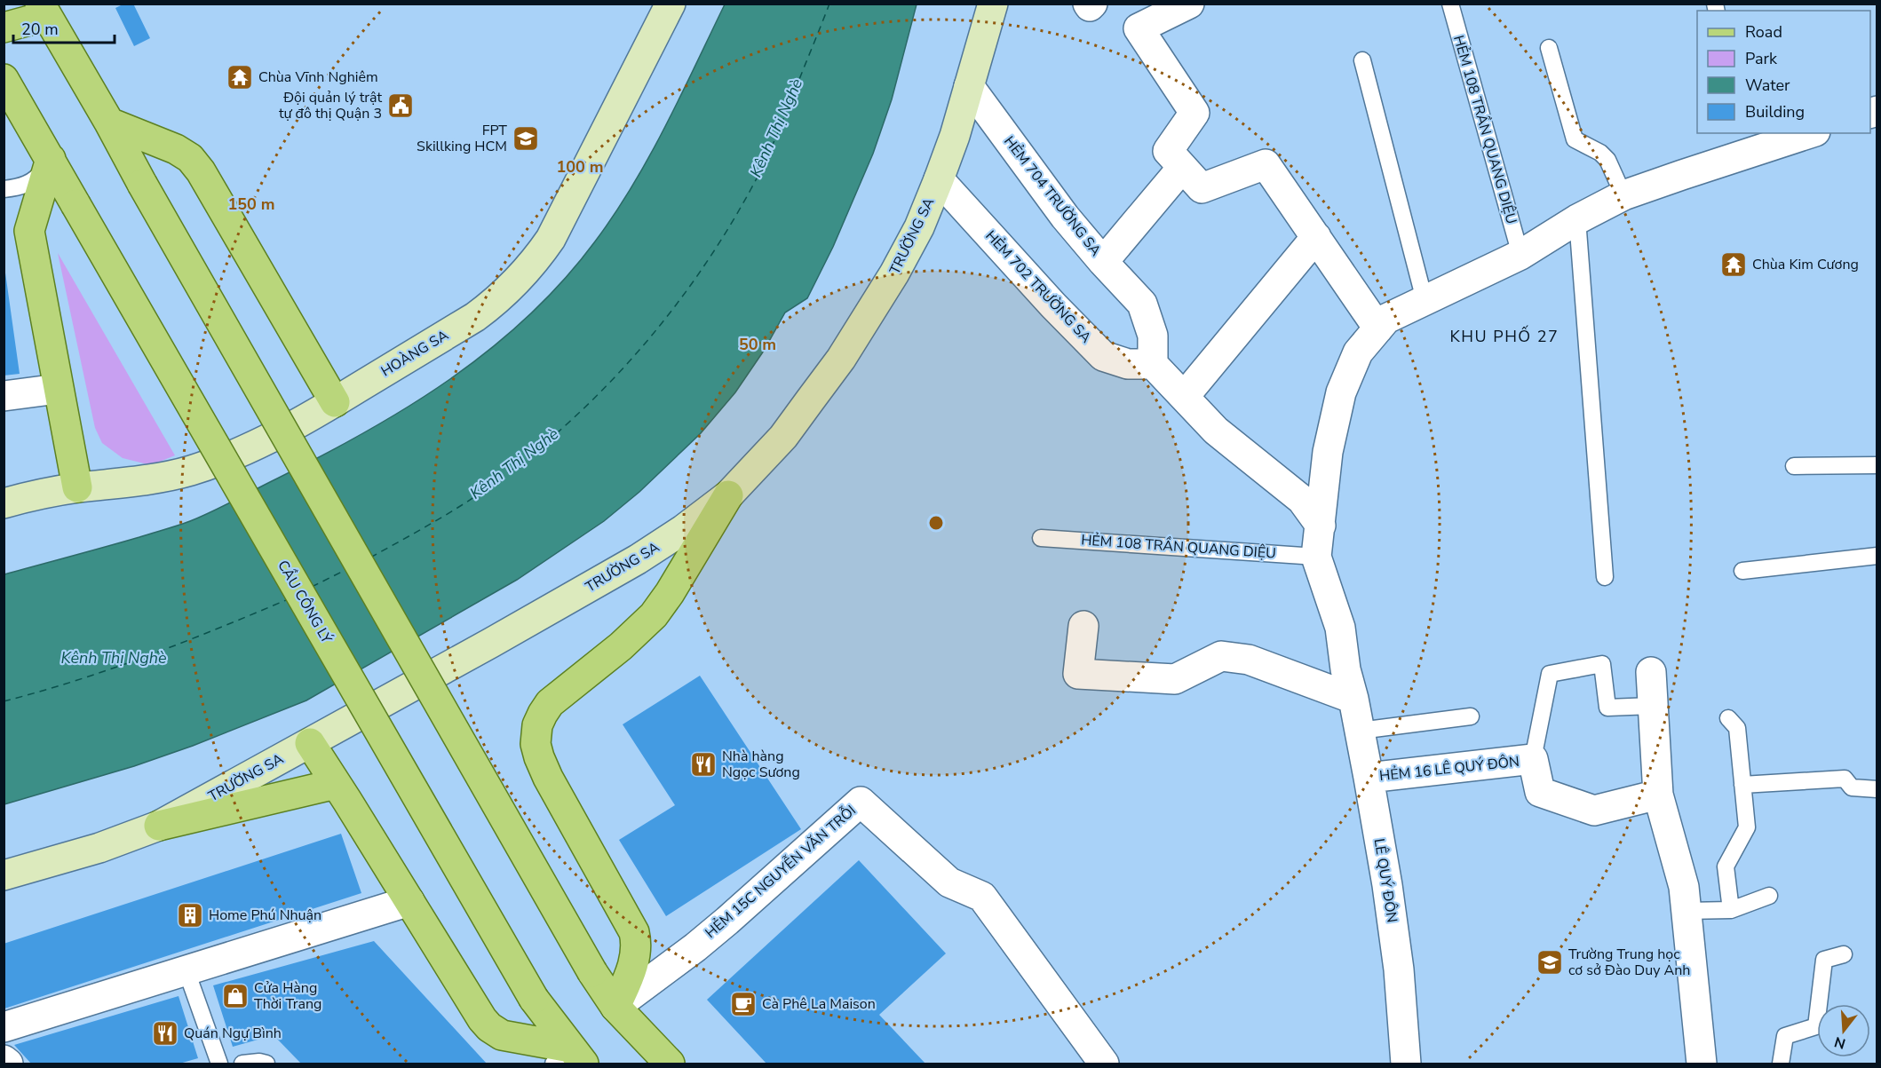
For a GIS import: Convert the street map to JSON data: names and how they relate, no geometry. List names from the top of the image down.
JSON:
{
  "streets": {
    "main road": ["CẦU CÔNG LÝ"],
    "street": [
      "HẺM 704 TRƯỜNG SA",
      "TRƯỜNG SA",
      "HẺM 702 TRƯỜNG SA",
      "HOÀNG SA",
      "HẺM 16 LÊ QUÝ ĐÔN",
      "HẺM 15C NGUYỄN VĂN TRỖI",
      "LÊ QUÝ ÐÔN"
    ],
    "lane": ["HẺM 108 TRẦN QUANG DIỆU"]
  },
  "crossings": [
    ["HẺM 704 TRƯỜNG SA", "TRƯỜNG SA"],
    ["HẺM 704 TRƯỜNG SA", "HẺM 702 TRƯỜNG SA"],
    ["TRƯỜNG SA", "HẺM 702 TRƯỜNG SA"],
    ["HẺM 16 LÊ QUÝ ĐÔN", "LÊ QUÝ ÐÔN"]
  ],
  "districts": ["KHU PHỐ 27"],
  "water": ["Kênh Thị Nghè"],
  "places": {
    "temple": ["Chùa Vĩnh Nghiêm", "Chùa Kim Cương"],
    "public building": ["Đội quản lý trật tự đô thị Quận 3"],
    "school or university": ["FPT Skillking HCM", "Trường Trung học cơ sở Đào Duy Anh"],
    "restaurant": ["Nhà hàng Ngọc Sương", "Quán Ngự Bình"],
    "building": ["Home Phú Nhuận"],
    "shop": ["Cửa Hàng Thời Trang"],
    "cafe": ["Cà Phê La Maison"]
  },
  "legend": [
    "Road",
    "Park",
    "Water",
    "Building"
  ],
  "scale_bar": "20 m",
  "north": "bottom",
  "rings": ["100 m", "150 m", "50 m"]
}
